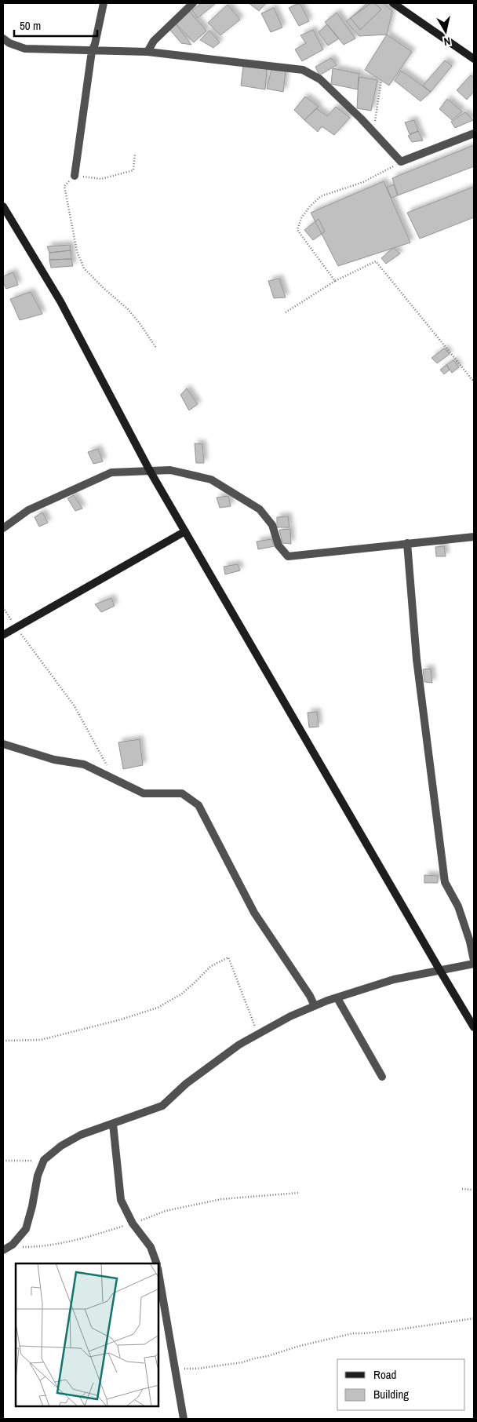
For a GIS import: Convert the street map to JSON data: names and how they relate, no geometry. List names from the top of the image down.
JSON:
{
  "legend": ["Road", "Building"],
  "scale_bar": "50 m",
  "north": "bottom"
}
